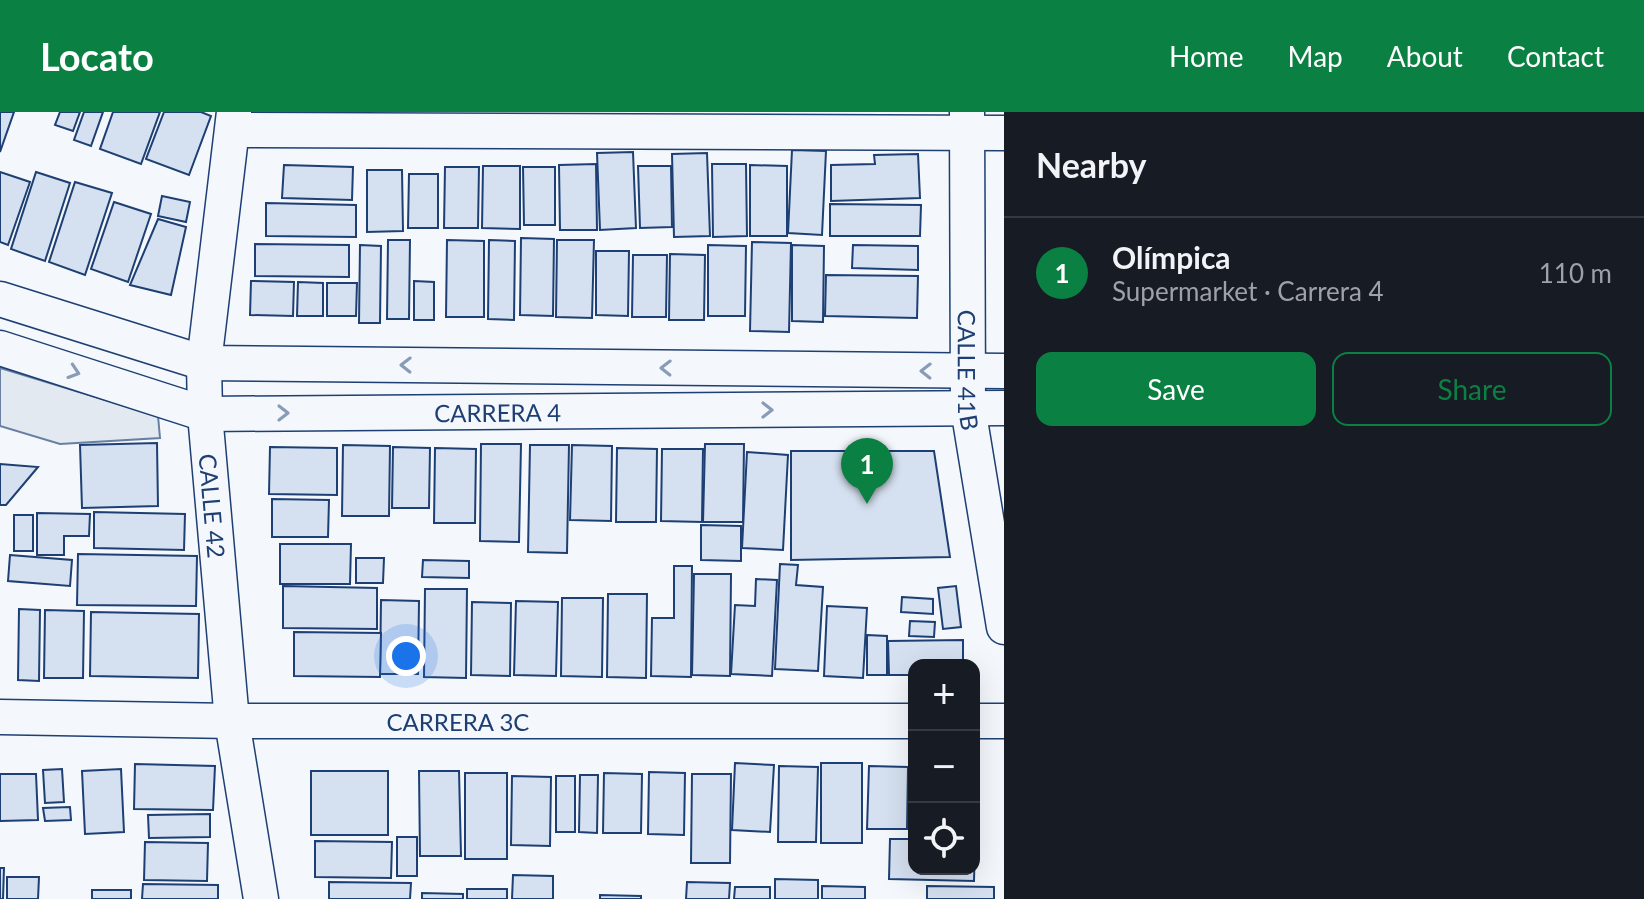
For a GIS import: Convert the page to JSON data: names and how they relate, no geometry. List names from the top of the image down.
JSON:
{
  "streets": {
    "street": [
      "CALLE 41B",
      "CARRERA 4",
      "CALLE 42",
      "CARRERA 3C"
    ]
  },
  "crossings": [
    ["CALLE 41B", "CARRERA 4"],
    ["CARRERA 4", "CALLE 42"],
    ["CALLE 42", "CARRERA 3C"]
  ],
  "page": {
    "header": "Locato",
    "nav": [
      "Home",
      "Map",
      "About",
      "Contact"
    ],
    "heading": "Nearby",
    "list": [
      {
        "mark": "1",
        "name": "Olímpica",
        "note": "Supermarket · Carrera 4",
        "value": "110 m"
      }
    ],
    "buttons": ["Save", "Share"],
    "pins": "1",
    "map_buttons": ["+", "−"]
  }
}
